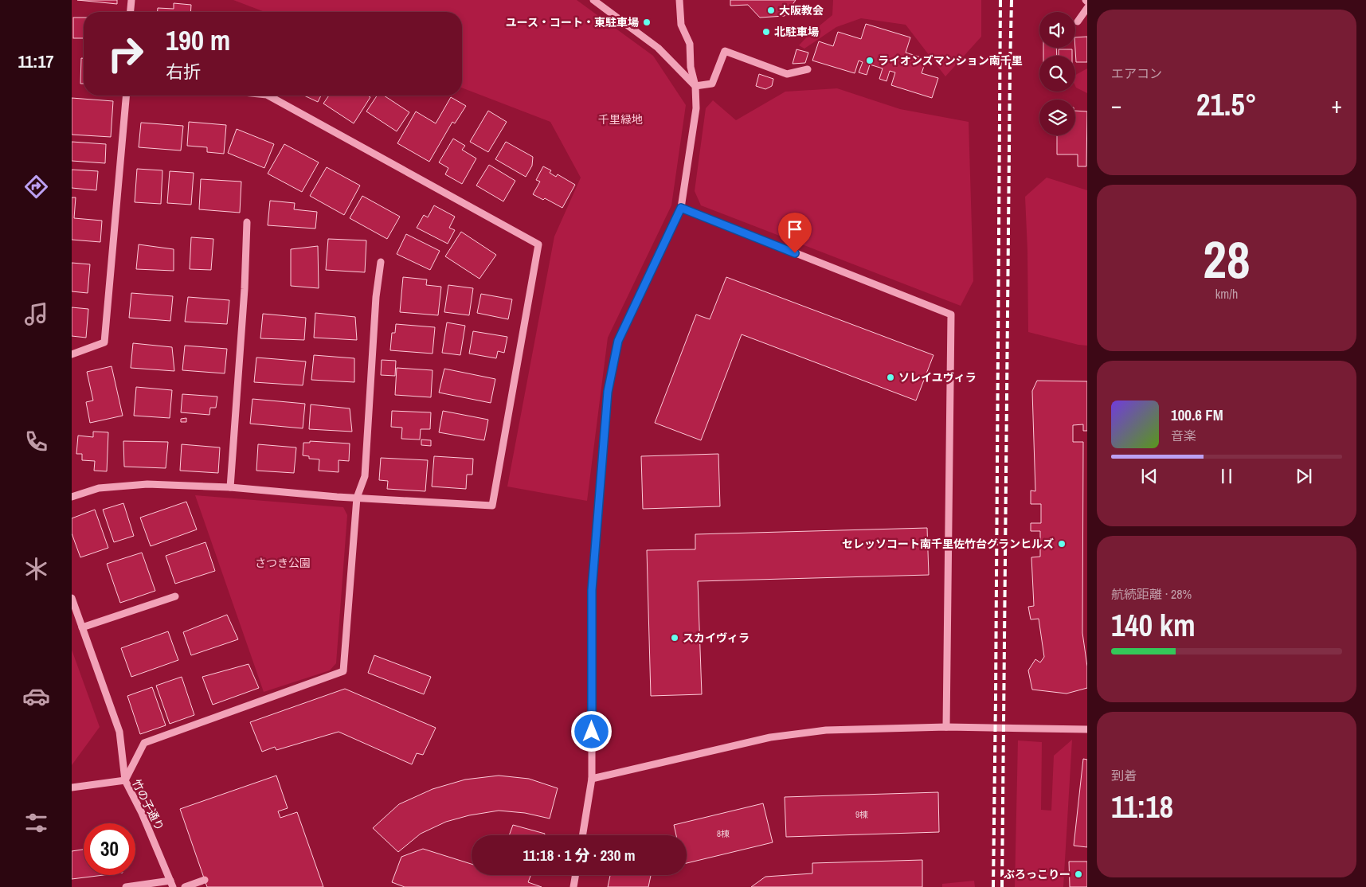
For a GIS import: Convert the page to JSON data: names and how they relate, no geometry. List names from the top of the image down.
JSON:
{
  "streets": {
    "street": ["竹の子通り"]
  },
  "parks": ["千里緑地", "さつき公園"],
  "places": [
    "大阪教会",
    "ユース・コート・東駐車場",
    "北駐車場",
    "ライオンズマンション南千里",
    "ソレイユヴィラ",
    "セレッソコート南千里佐竹台グランヒルズ",
    "スカイヴィラ",
    "ぶろっこりー"
  ],
  "house_numbers": ["9棟", "8棟"],
  "page": {
    "tabs": "11:17",
    "tile": [
      "エアコン",
      ["28", "km/h"],
      ["航続距離 · 28%", "140 km"],
      ["到着", "11:18"]
    ],
    "turn": ["190 m", "右折"],
    "heat": ["−", "21.5°", "+"],
    "song": ["100.6 FM", "音楽"],
    "limit": "30",
    "trip": "11:18 · 1 分 · 230 m"
  }
}
